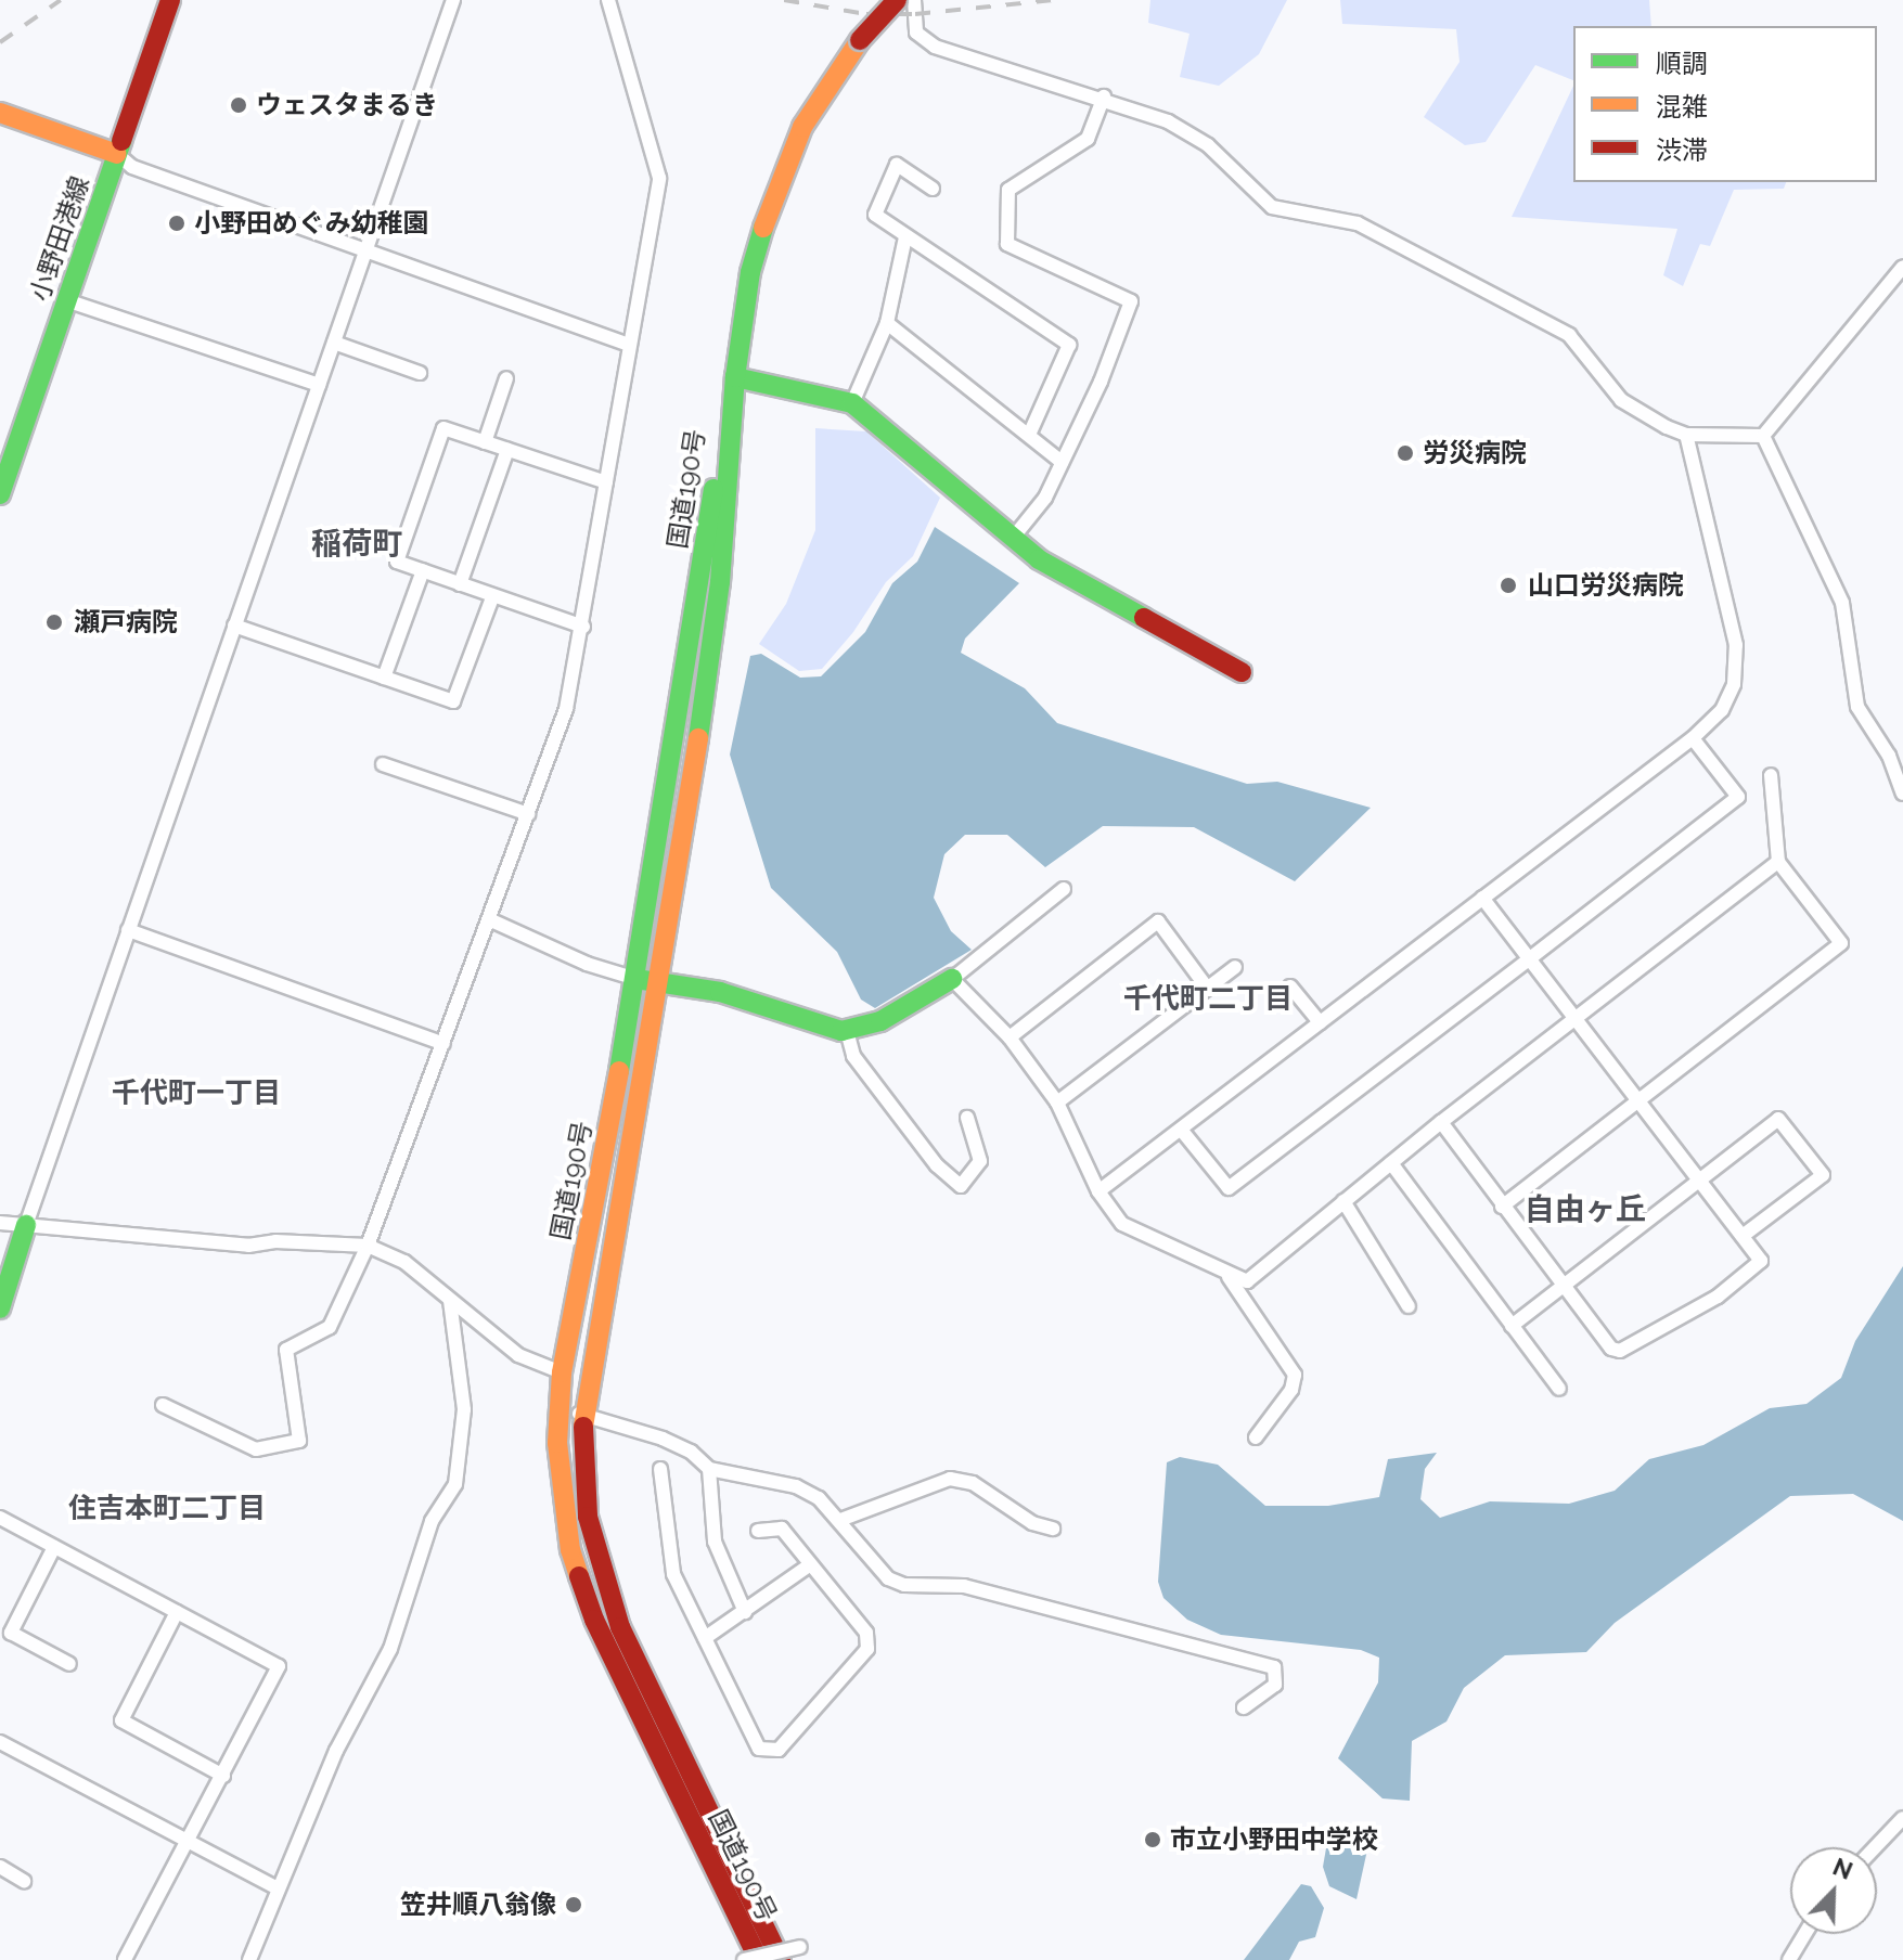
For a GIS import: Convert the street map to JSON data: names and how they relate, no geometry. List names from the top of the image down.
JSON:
{
  "streets": {
    "main road": ["小野田港線", "国道190号"]
  },
  "districts": [
    "稲荷町",
    "千代町二丁目",
    "千代町一丁目",
    "自由ヶ丘",
    "住吉本町二丁目"
  ],
  "places": [
    "ウェスタまるき",
    "小野田めぐみ幼稚園",
    "労災病院",
    "山口労災病院",
    "瀬戸病院",
    "市立小野田中学校",
    "笠井順八翁像"
  ],
  "legend": ["順調", "混雑", "渋滞"],
  "north": "top right"
}
